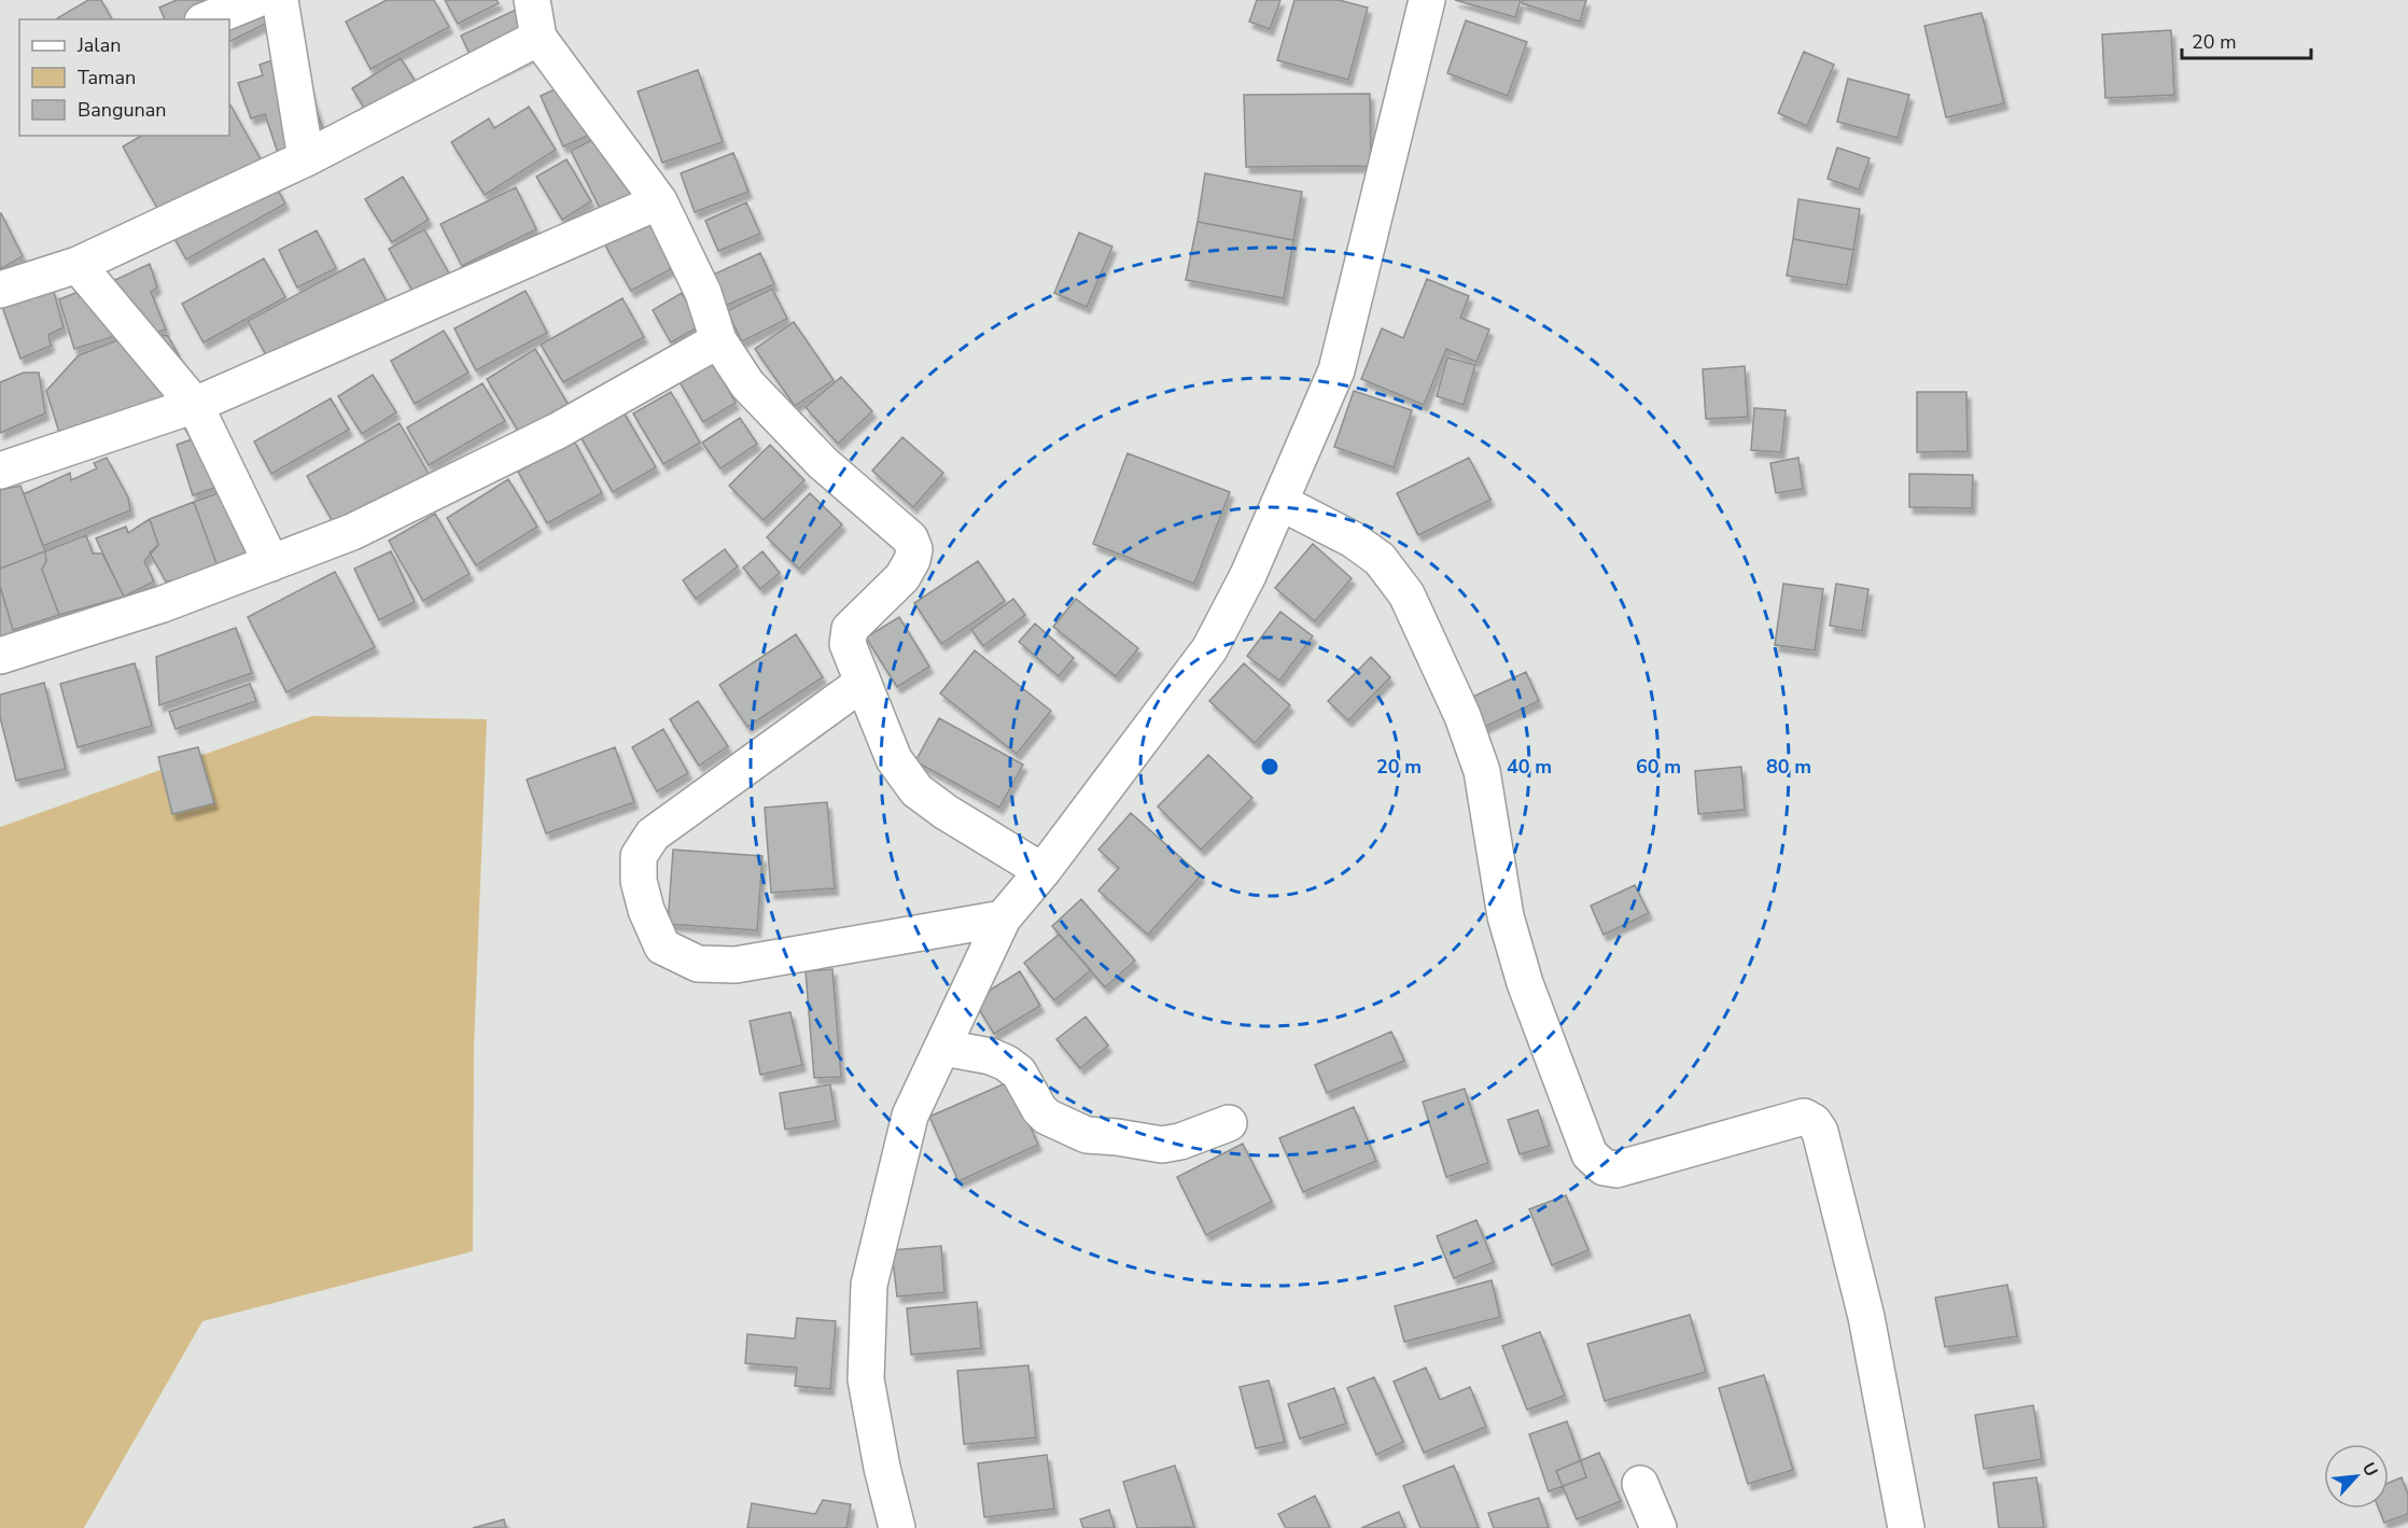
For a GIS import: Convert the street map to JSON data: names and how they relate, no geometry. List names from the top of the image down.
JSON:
{
  "legend": ["Jalan", "Taman", "Bangunan"],
  "scale_bar": "20 m",
  "north": "top right",
  "rings": [
    "20 m",
    "40 m",
    "60 m",
    "80 m"
  ]
}
